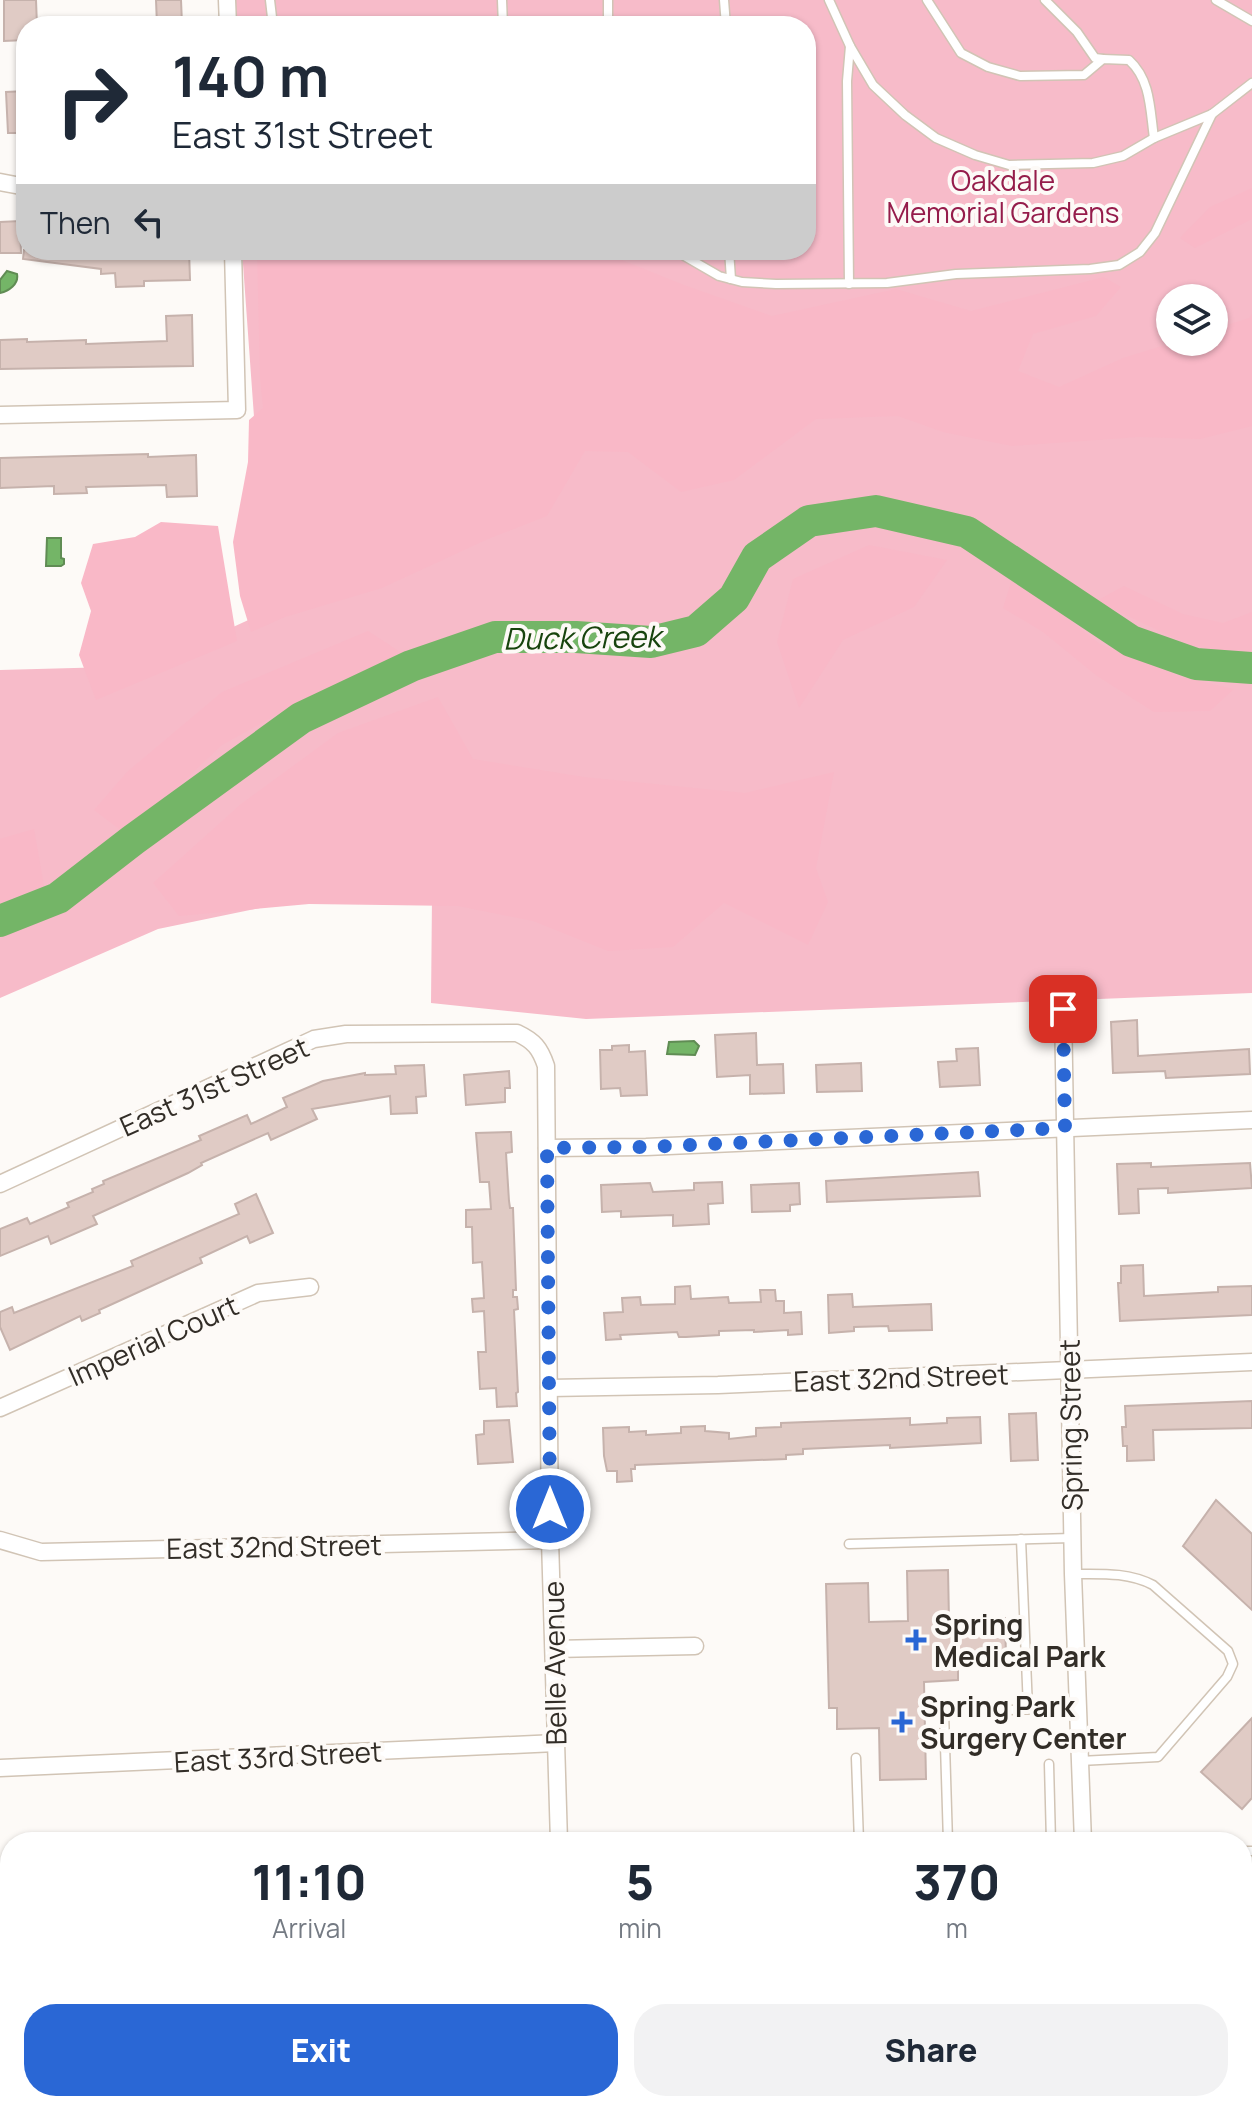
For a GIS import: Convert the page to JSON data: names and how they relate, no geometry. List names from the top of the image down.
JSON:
{
  "streets": {
    "street": [
      "East 31st Street",
      "Imperial Court",
      "East 32nd Street",
      "Spring Street",
      "Belle Avenue",
      "East 33rd Street"
    ]
  },
  "crossings": [
    ["East 31st Street", "Belle Avenue"],
    ["East 32nd Street", "Spring Street"],
    ["East 32nd Street", "Belle Avenue"],
    ["Belle Avenue", "East 33rd Street"]
  ],
  "water": ["Duck Creek"],
  "parks": ["Oakdale Memorial Gardens"],
  "places": {
    "health": ["Spring Medical Park", "Spring Park Surgery Center"]
  },
  "page": {
    "turn": ["140 m", "East 31st Street"],
    "then": "Then",
    "eta": [
      "11:10",
      "Arrival",
      "5",
      "min",
      "370",
      "m"
    ],
    "buttons": ["Exit", "Share"]
  }
}
